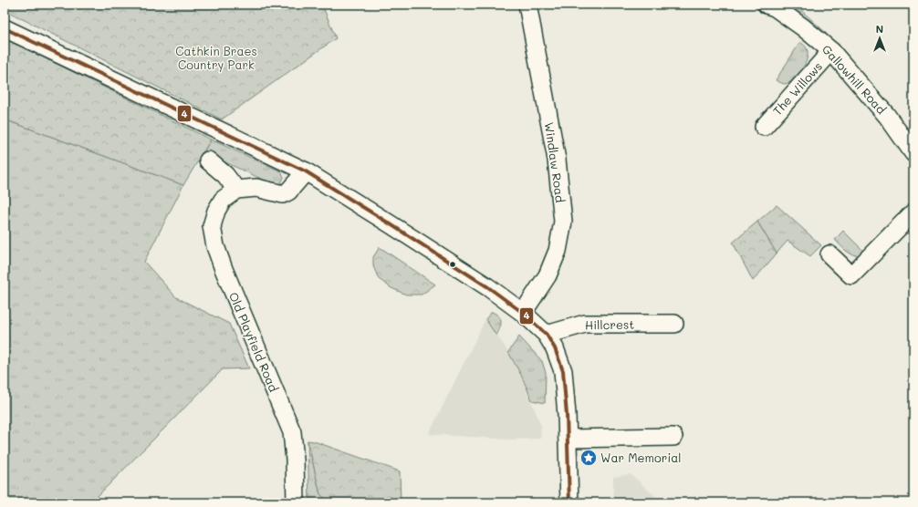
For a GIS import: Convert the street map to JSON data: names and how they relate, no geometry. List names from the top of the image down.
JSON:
{
  "streets": {
    "street": [
      "Gallowhill Road",
      "The Willows",
      "Windlaw Road",
      "Hillcrest",
      "Old Playfield Road"
    ]
  },
  "crossings": [
    ["Gallowhill Road", "The Willows"]
  ],
  "parks": ["Cathkin Braes Country Park"],
  "places": {
    "place": ["War Memorial"]
  },
  "lines": ["transit line 4"],
  "north": "top"
}
